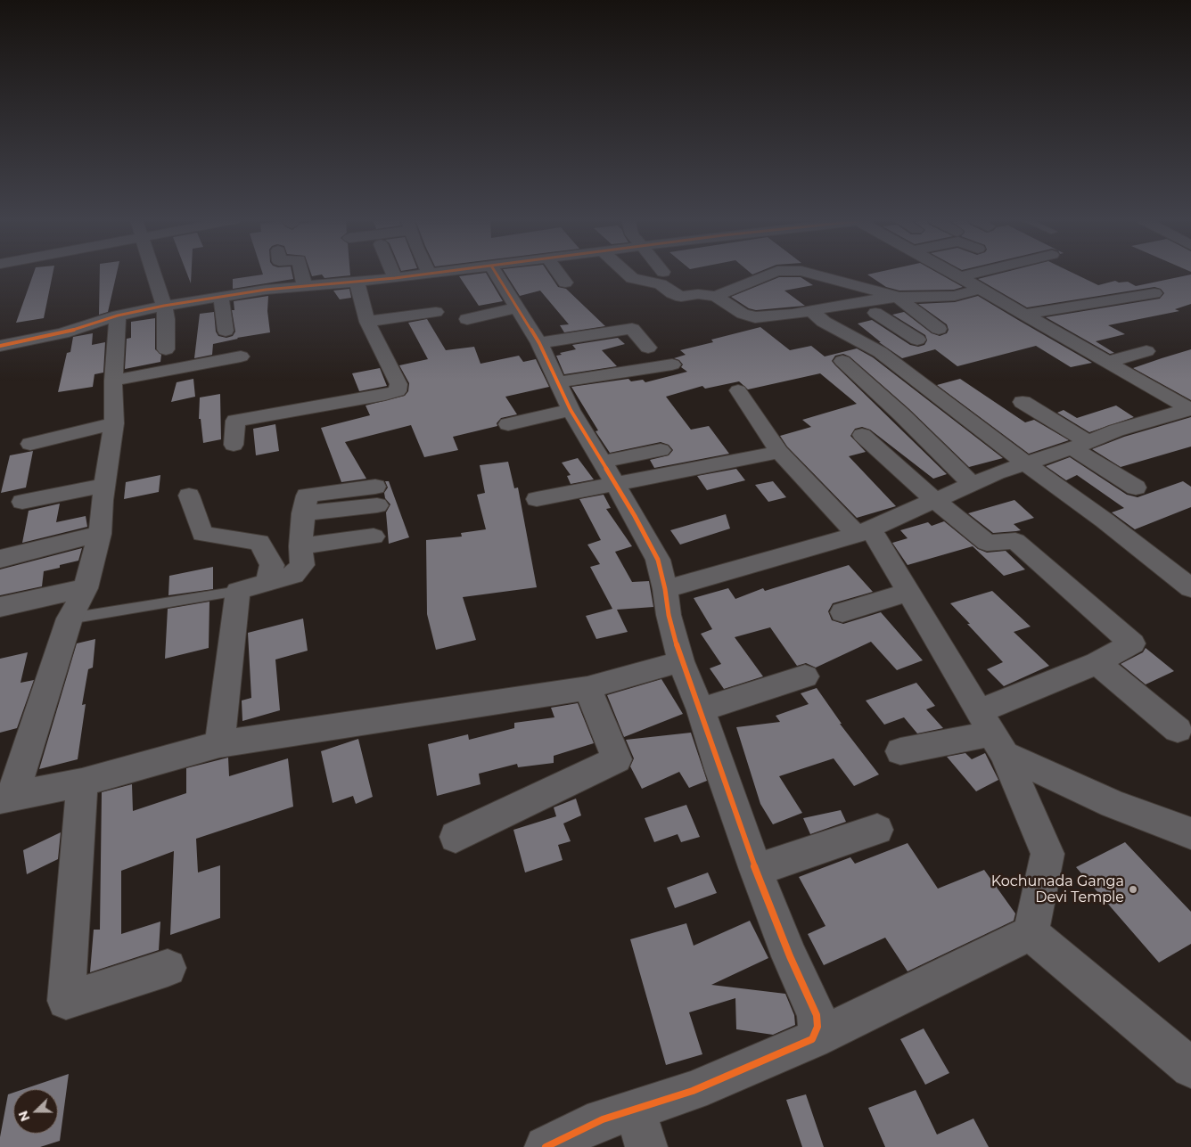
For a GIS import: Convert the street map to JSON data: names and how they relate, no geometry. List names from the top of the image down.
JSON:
{
  "places": ["Kochunada Ganga Devi Temple"],
  "north": "left"
}
